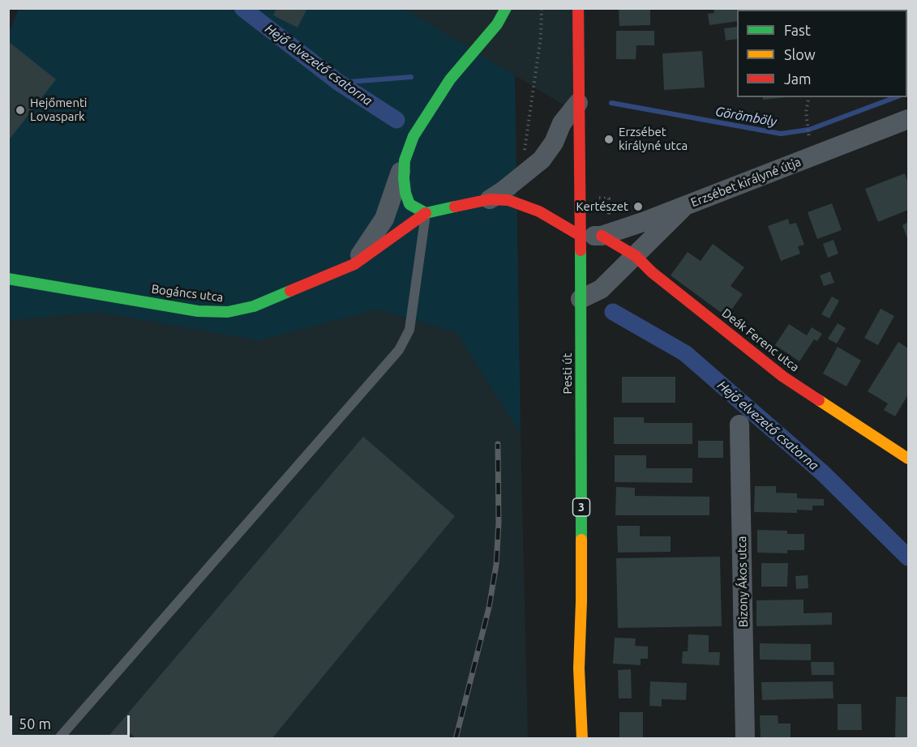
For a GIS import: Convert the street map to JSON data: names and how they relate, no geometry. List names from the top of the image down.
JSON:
{
  "streets": {
    "street": [
      "Erzsébet királyné útja",
      "Bogáncs utca",
      "Deák Ferenc utca",
      "Pesti út",
      "3",
      "Bizony Ákos utca"
    ]
  },
  "crossings": [
    ["Erzsébet királyné útja", "Deák Ferenc utca"],
    ["Erzsébet királyné útja", "Pesti út"]
  ],
  "water": ["Hejő elvezető csatorna", "Görömböly"],
  "places": ["Hejőmenti Lovaspark", "Erzsébet királyné utca", "Kertészet"],
  "legend": ["Fast", "Slow", "Jam"],
  "scale_bar": "50 m"
}
